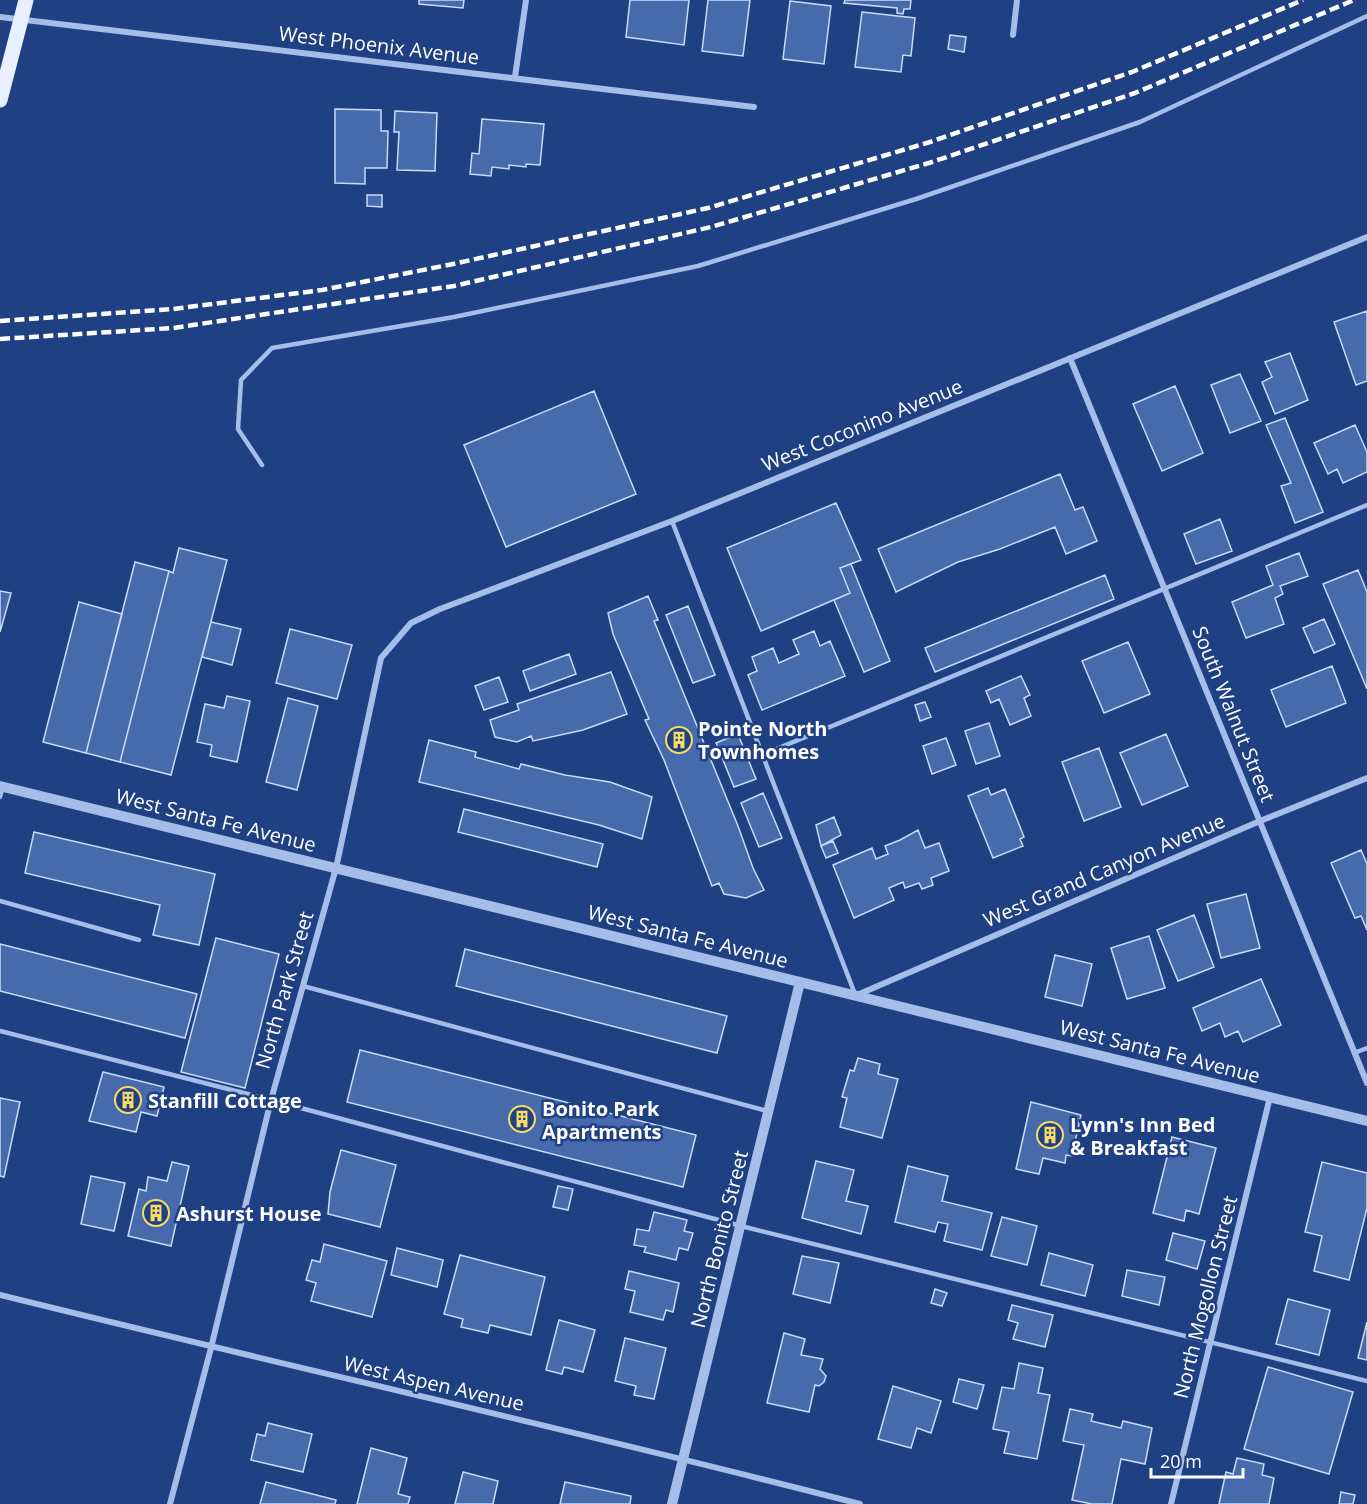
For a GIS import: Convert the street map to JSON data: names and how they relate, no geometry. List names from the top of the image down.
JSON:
{
  "streets": {
    "street": [
      "West Phoenix Avenue",
      "West Coconino Avenue",
      "South Walnut Street",
      "West Santa Fe Avenue",
      "West Grand Canyon Avenue",
      "North Park Street",
      "North Bonito Street",
      "North Mogollon Street",
      "West Aspen Avenue"
    ]
  },
  "crossings": [
    ["West Coconino Avenue", "South Walnut Street"],
    ["West Coconino Avenue", "North Park Street"],
    ["South Walnut Street", "West Grand Canyon Avenue"],
    ["West Santa Fe Avenue", "West Grand Canyon Avenue"],
    ["West Santa Fe Avenue", "North Park Street"],
    ["West Santa Fe Avenue", "North Bonito Street"],
    ["West Santa Fe Avenue", "North Mogollon Street"],
    ["North Park Street", "West Aspen Avenue"],
    ["North Bonito Street", "West Aspen Avenue"]
  ],
  "places": {
    "building": [
      "Pointe North Townhomes",
      "Stanfill Cottage",
      "Bonito Park Apartments",
      "Lynn's Inn Bed & Breakfast",
      "Ashurst House"
    ]
  },
  "scale_bar": "20 m"
}
